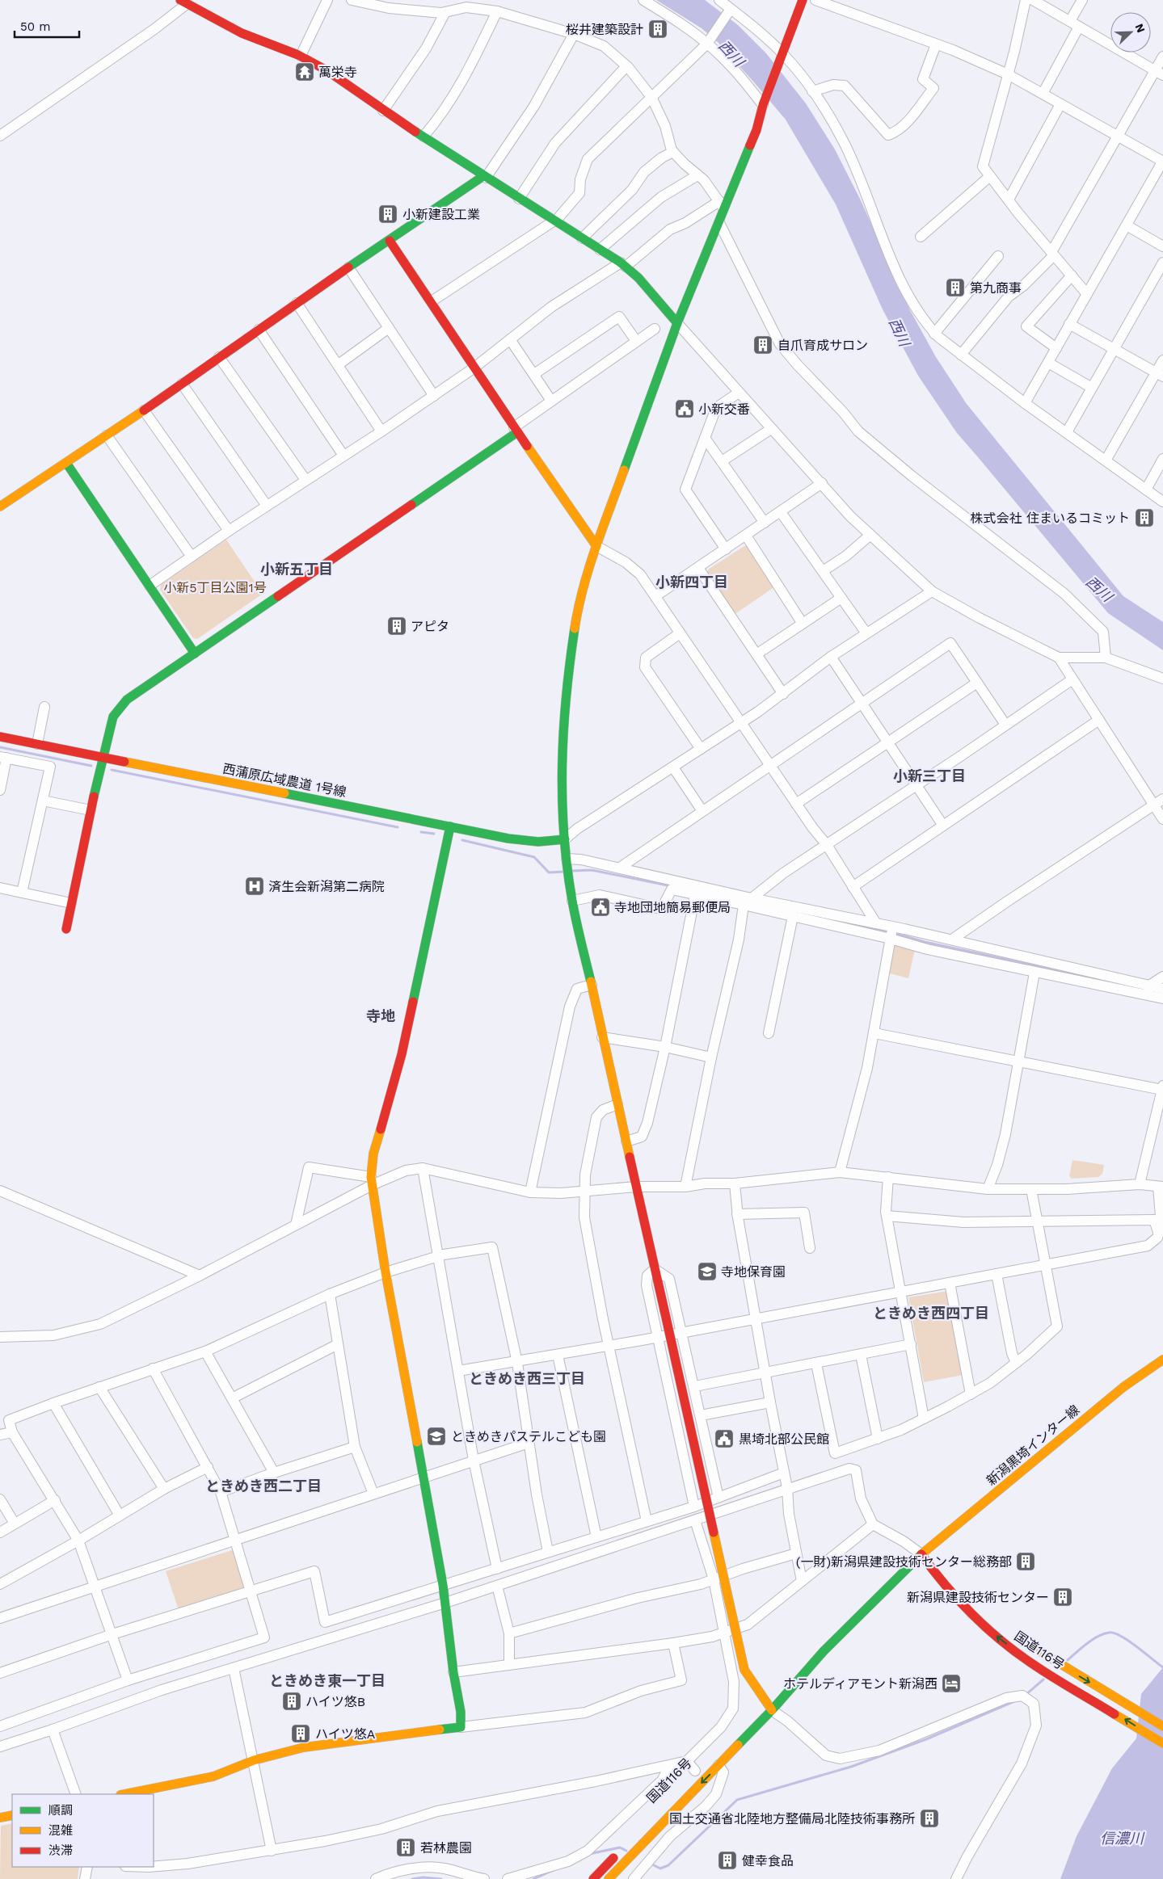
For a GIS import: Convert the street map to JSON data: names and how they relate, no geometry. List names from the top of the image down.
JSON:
{
  "streets": {
    "main road": ["西蒲原広域農道 1号線", "新潟黒埼インター線", "国道116号"]
  },
  "crossings": [
    ["新潟黒埼インター線", "国道116号"]
  ],
  "districts": [
    "小新五丁目",
    "小新四丁目",
    "小新三丁目",
    "寺地",
    "ときめき西四丁目",
    "ときめき西三丁目",
    "ときめき西二丁目",
    "ときめき東一丁目"
  ],
  "water": ["西川", "信濃川"],
  "parks": ["小新5丁目公園1号"],
  "places": {
    "building": [
      "桜井建築設計",
      "小新建設工業",
      "第九商事",
      "自爪育成サロン",
      "株式会社 住まいるコミット",
      "アピタ",
      "(一財)新潟県建設技術センター総務部",
      "新潟県建設技術センター",
      "ハイツ悠B",
      "ハイツ悠A",
      "国土交通省北陸地方整備局北陸技術事務所",
      "若林農園",
      "健幸食品"
    ],
    "temple": ["萬栄寺"],
    "public building": ["小新交番", "寺地団地簡易郵便局", "黒埼北部公民館"],
    "hospital": ["済生会新潟第二病院"],
    "school or university": ["寺地保育園", "ときめきパステルこども園"],
    "hotel": ["ホテルディアモント新潟西"]
  },
  "legend": ["順調", "混雑", "渋滞"],
  "scale_bar": "50 m",
  "north": "top right"
}
